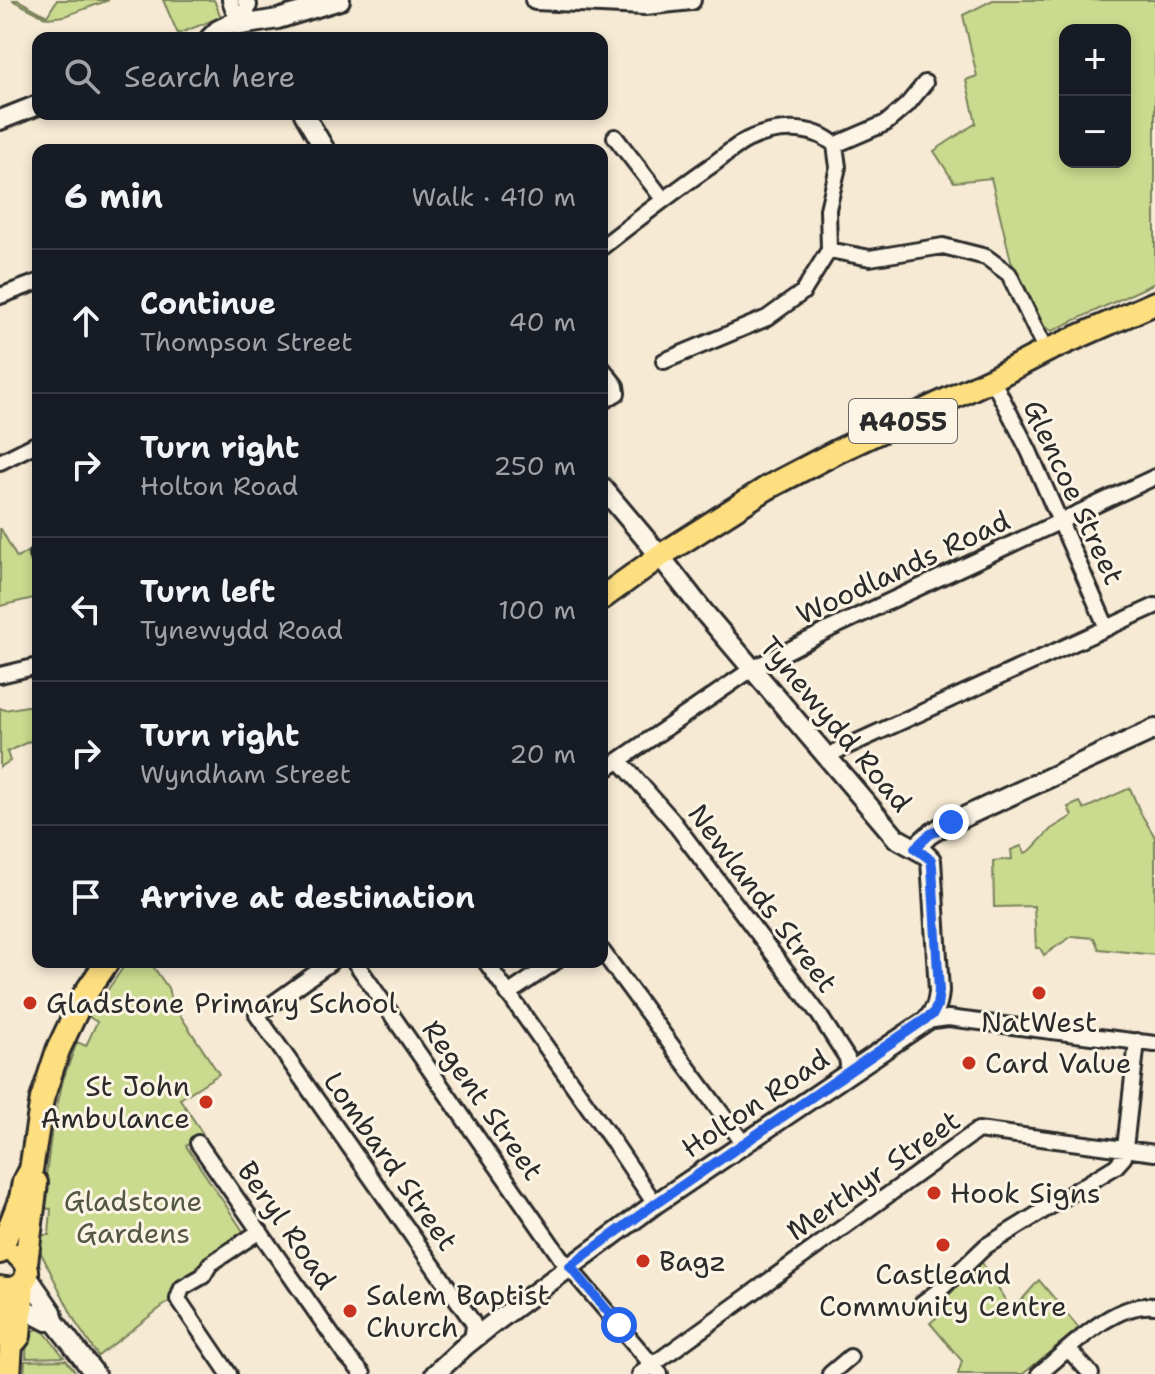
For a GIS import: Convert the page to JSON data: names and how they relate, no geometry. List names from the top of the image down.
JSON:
{
  "streets": {
    "main road": ["A4055", "Tynewydd Road", "Holton Road"],
    "street": [
      "Glencoe Street",
      "Woodlands Road",
      "Newlands Street",
      "Regent Street",
      "Lombard Street",
      "Merthyr Street",
      "Beryl Road"
    ]
  },
  "crossings": [
    ["A4055", "Glencoe Street"],
    ["A4055", "Tynewydd Road"],
    ["Glencoe Street", "Woodlands Road"],
    ["Woodlands Road", "Tynewydd Road"],
    ["Woodlands Road", "Newlands Street"],
    ["Tynewydd Road", "Holton Road"],
    ["Newlands Street", "Holton Road"],
    ["Regent Street", "Holton Road"],
    ["Regent Street", "Merthyr Street"],
    ["Holton Road", "Lombard Street"]
  ],
  "parks": ["Gladstone Gardens"],
  "places": [
    "NatWest",
    "Gladstone Primary School",
    "Card Value",
    "St John Ambulance",
    "Hook Signs",
    "Castleand Community Centre",
    "Bagz",
    "Salem Baptist Church"
  ],
  "page": {
    "map_buttons": ["+", "−"],
    "search": "Search here",
    "heading": ["6 min", "Walk · 410 m"],
    "list": [
      ["Continue", "Thompson Street", "40 m"],
      ["Turn right", "Holton Road", "250 m"],
      ["Turn left", "Tynewydd Road", "100 m"],
      ["Turn right", "Wyndham Street", "20 m"],
      "Arrive at destination"
    ]
  }
}
